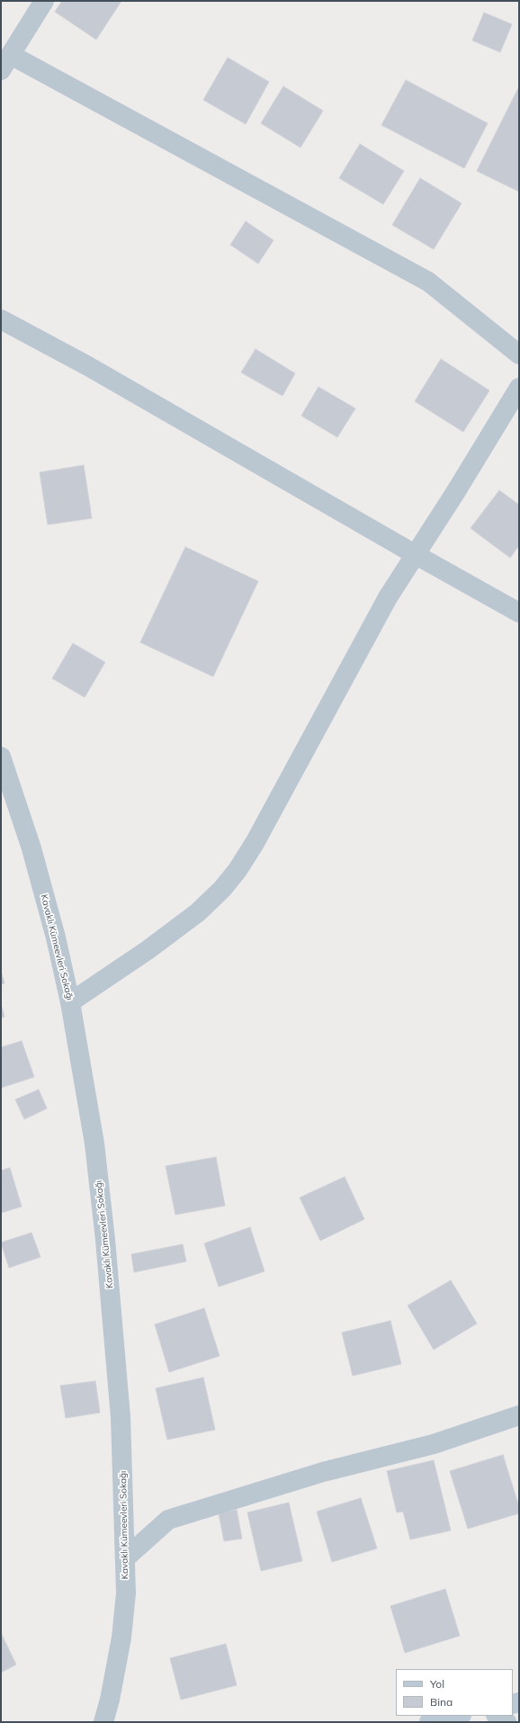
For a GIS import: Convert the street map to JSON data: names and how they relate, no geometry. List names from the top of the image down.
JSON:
{
  "streets": {
    "street": ["Kavaklı Kümeevleri Sokağı"]
  },
  "legend": ["Yol", "Bina"]
}
